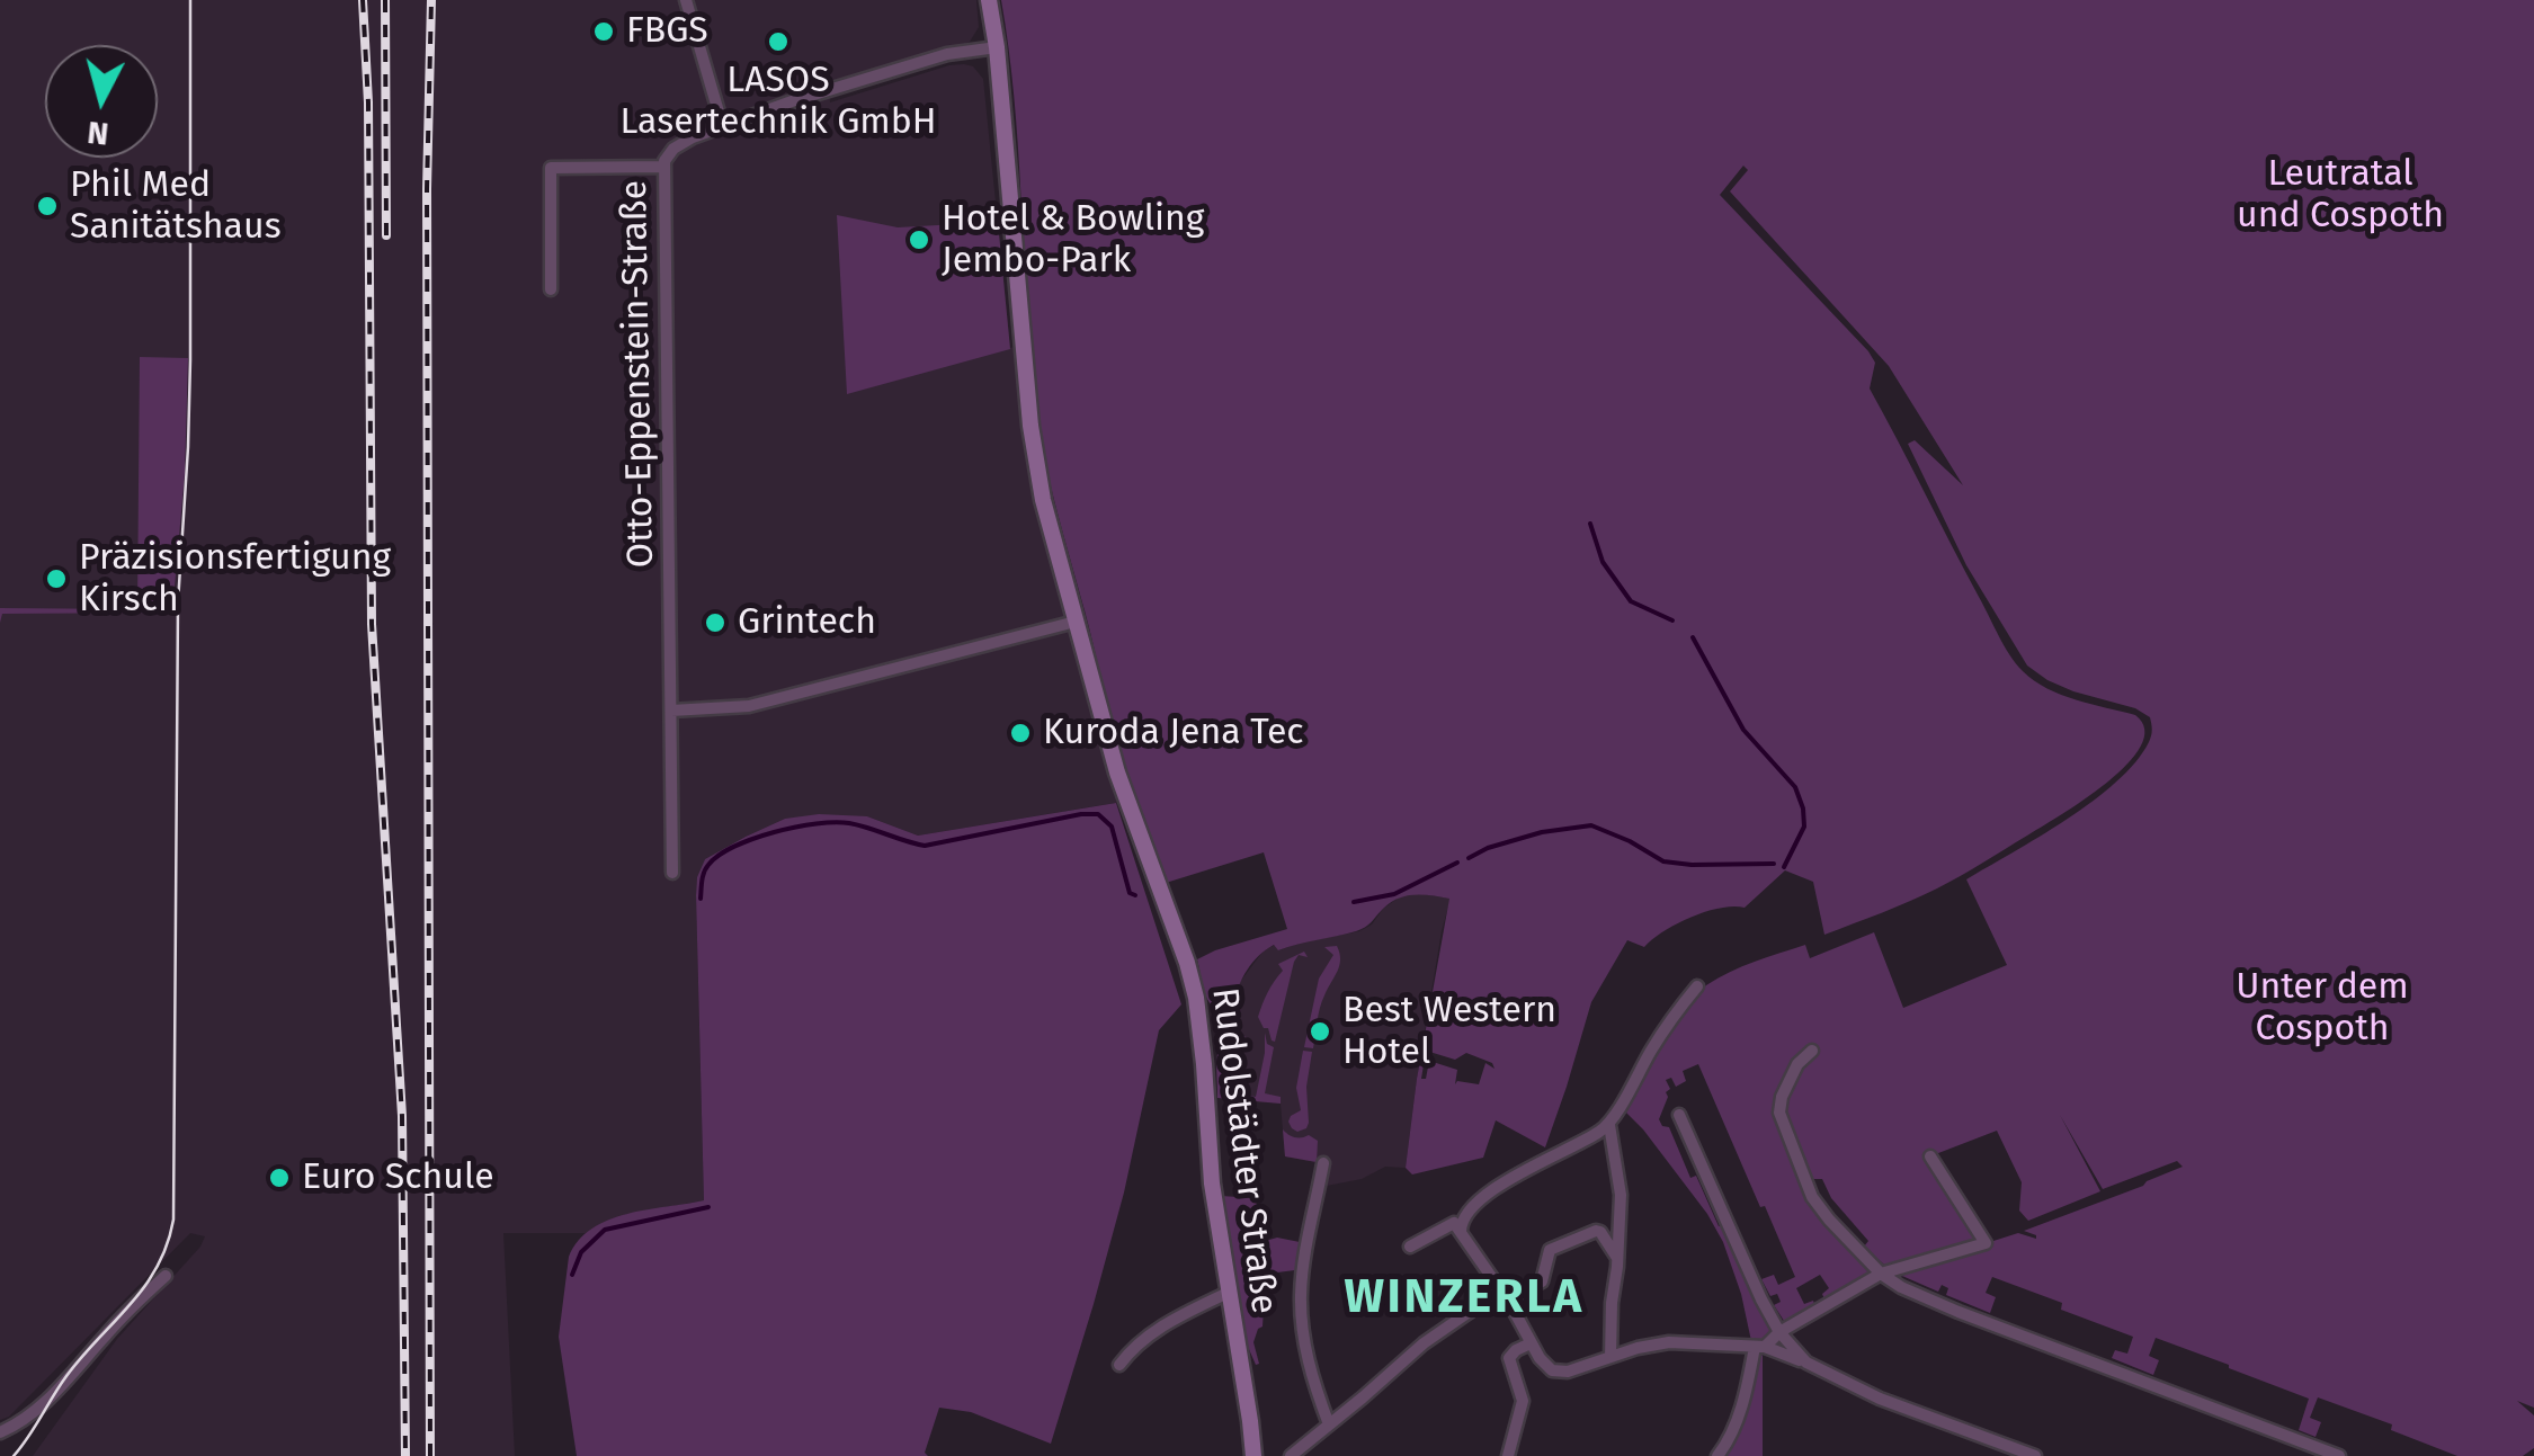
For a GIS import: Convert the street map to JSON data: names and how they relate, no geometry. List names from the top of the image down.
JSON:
{
  "streets": {
    "street": ["Otto-Eppenstein-Straße", "Rudolstädter Straße"]
  },
  "crossings": [
    ["Otto-Eppenstein-Straße", "Rudolstädter Straße"]
  ],
  "districts": ["WINZERLA"],
  "parks": ["Leutratal und Cospoth", "Unter dem Cospoth"],
  "places": [
    "FBGS",
    "LASOS Lasertechnik GmbH",
    "Phil Med Sanitätshaus",
    "Hotel & Bowling Jembo-Park",
    "Präzisionsfertigung Kirsch",
    "Grintech",
    "Kuroda Jena Tec",
    "Best Western Hotel",
    "Euro Schule"
  ],
  "north": "bottom"
}
